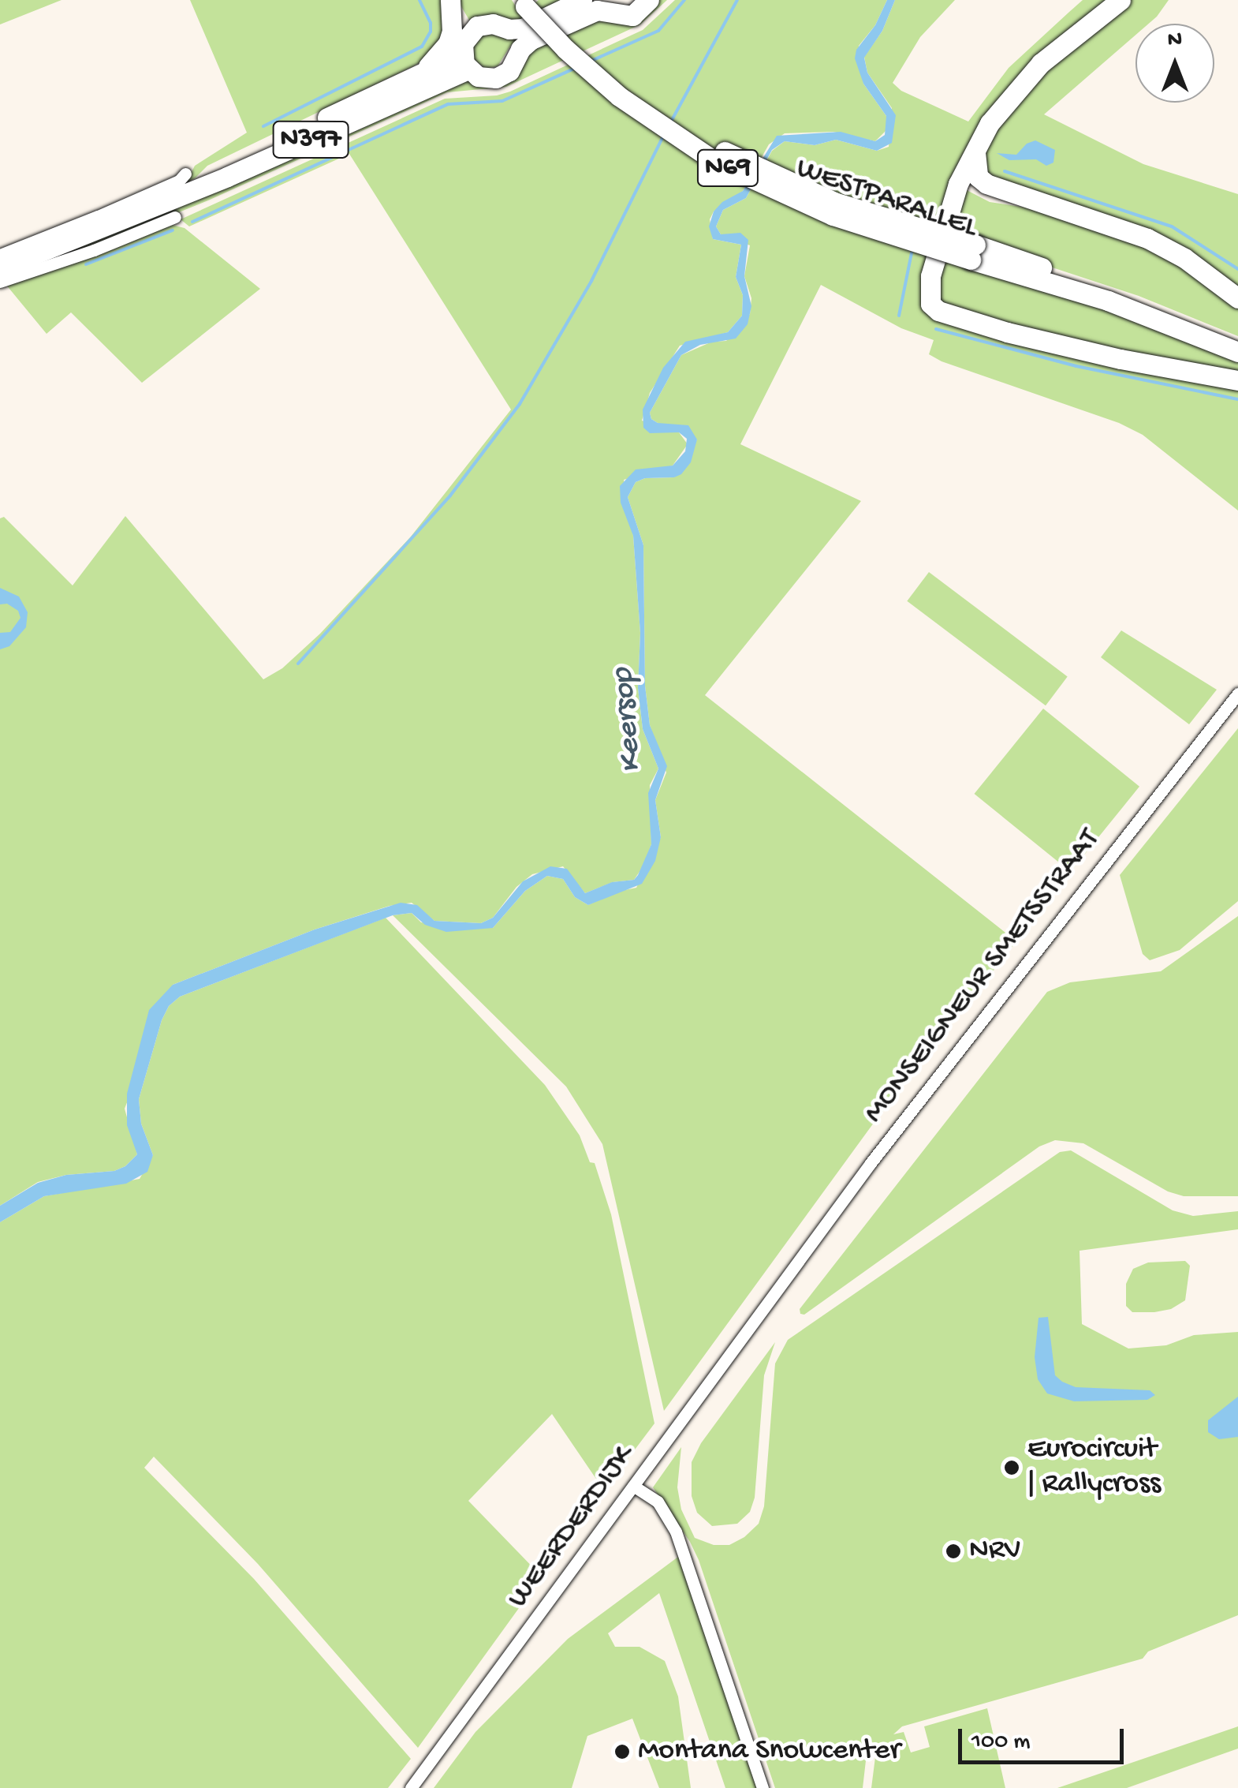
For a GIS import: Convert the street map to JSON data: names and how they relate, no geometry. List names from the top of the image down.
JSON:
{
  "streets": {
    "main road": ["N397", "N69", "WESTPARALLEL"],
    "street": ["MONSEIGNEUR SMETSSTRAAT", "WEERDERDIJK"]
  },
  "crossings": [
    ["MONSEIGNEUR SMETSSTRAAT", "WEERDERDIJK"]
  ],
  "water": ["Keersop"],
  "places": ["Eurocircuit | Rallycross", "NRV", "Montana Snowcenter"],
  "scale_bar": "100 m",
  "north": "top"
}
